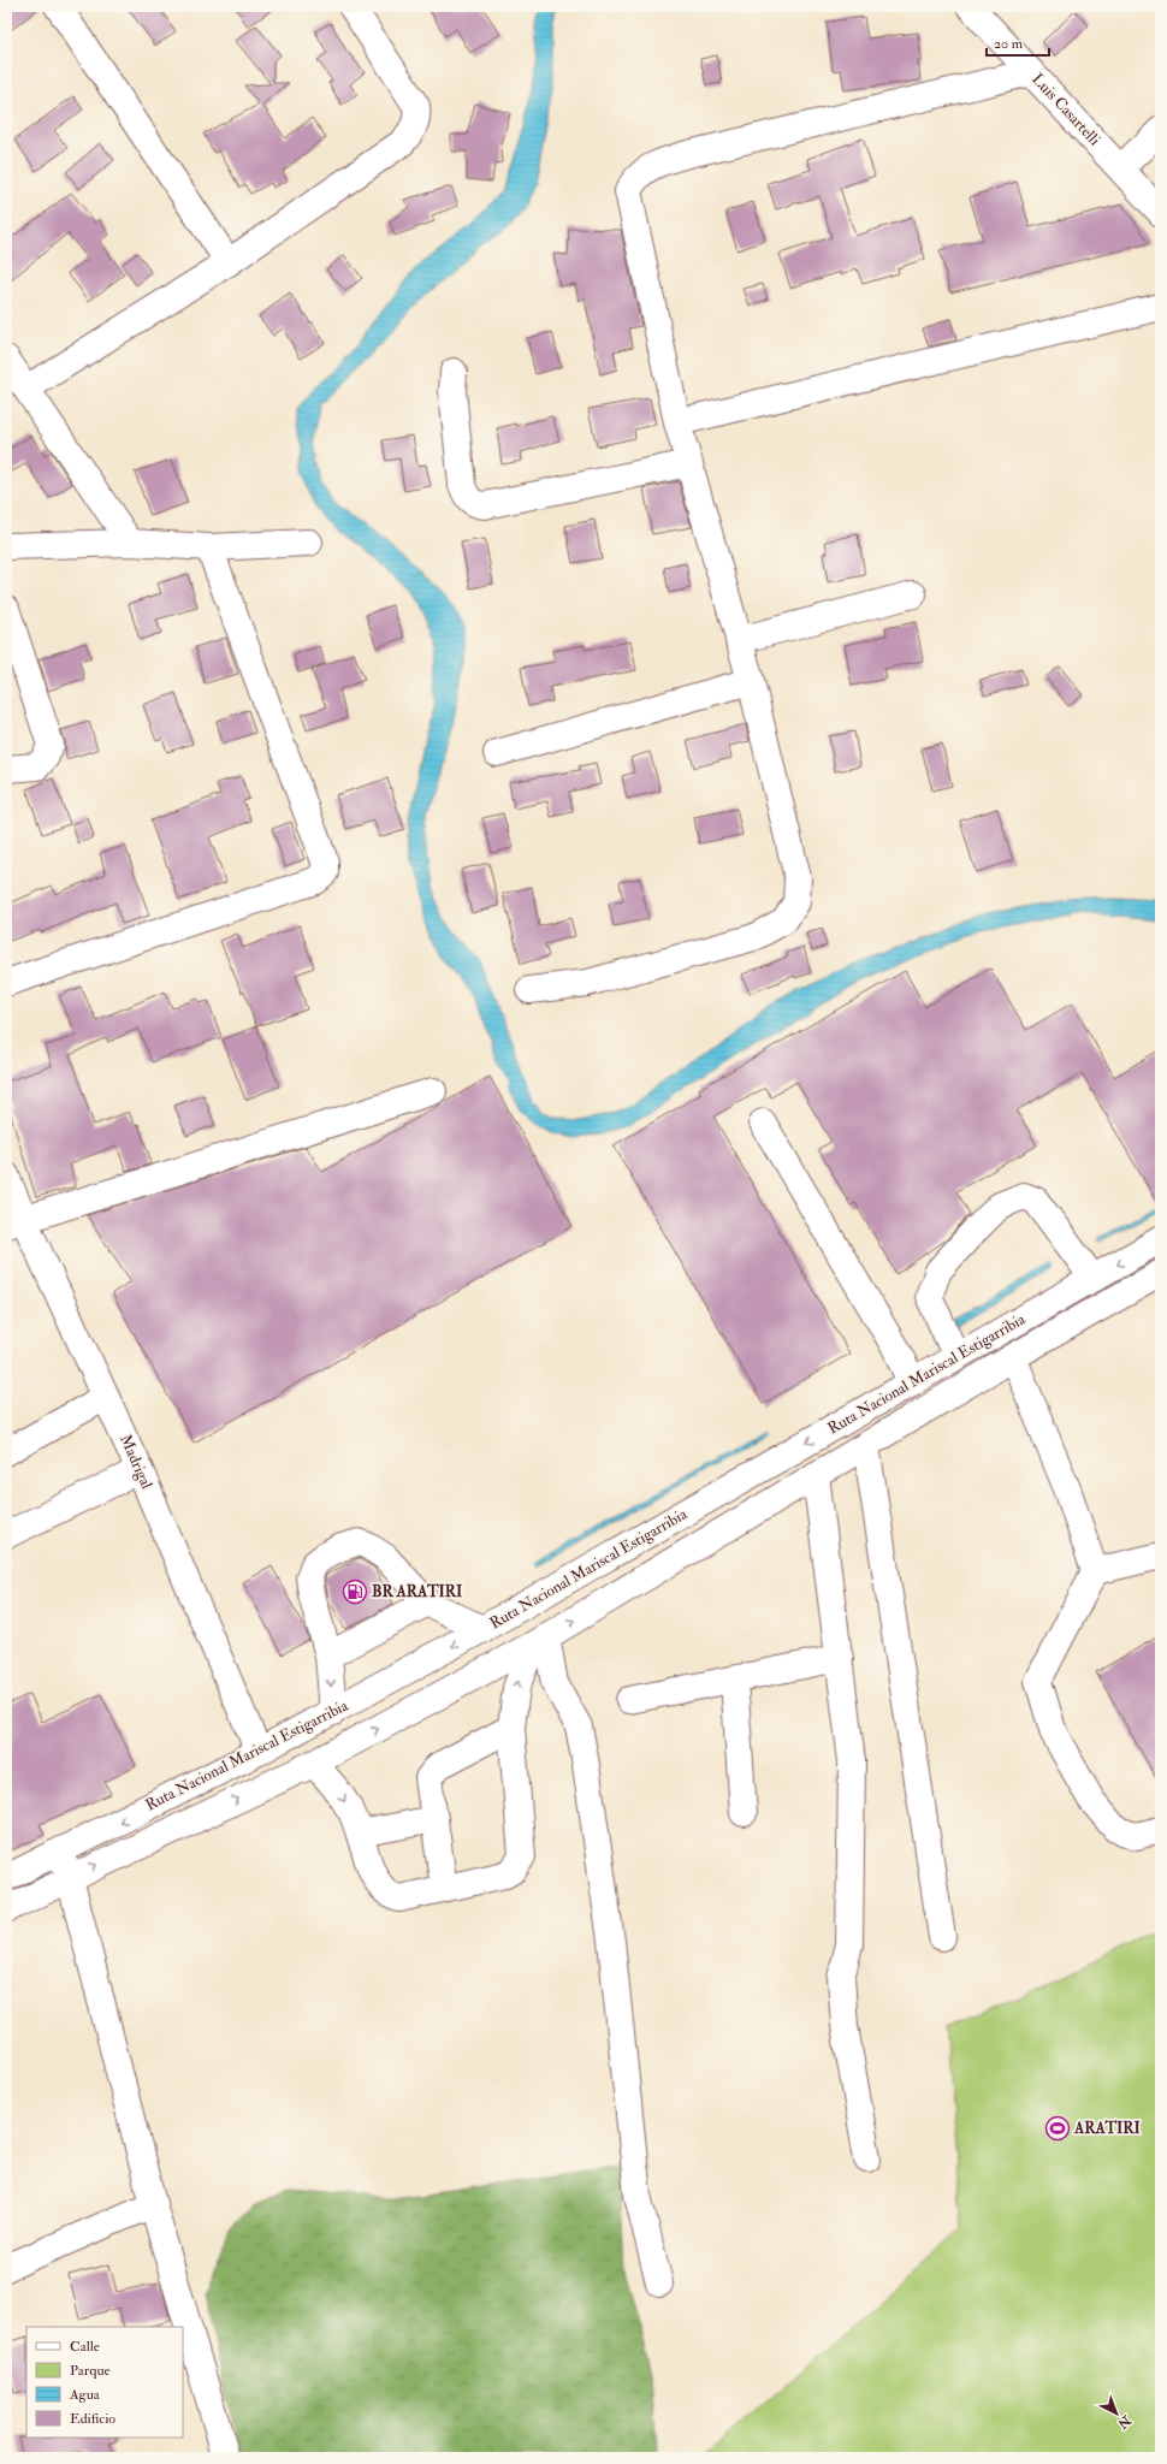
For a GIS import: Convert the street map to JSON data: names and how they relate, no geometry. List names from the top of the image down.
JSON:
{
  "streets": {
    "main road": ["Luis Casartelli", "Ruta Nacional Mariscal Estigarribia", "Madrigal"]
  },
  "crossings": [
    ["Ruta Nacional Mariscal Estigarribia", "Madrigal"]
  ],
  "places": {
    "fuel station": ["BR ARATIRI"],
    "sports": ["ARATIRI"]
  },
  "legend": [
    "Calle",
    "Parque",
    "Agua",
    "Edificio"
  ],
  "scale_bar": "20 m",
  "north": "bottom right"
}
